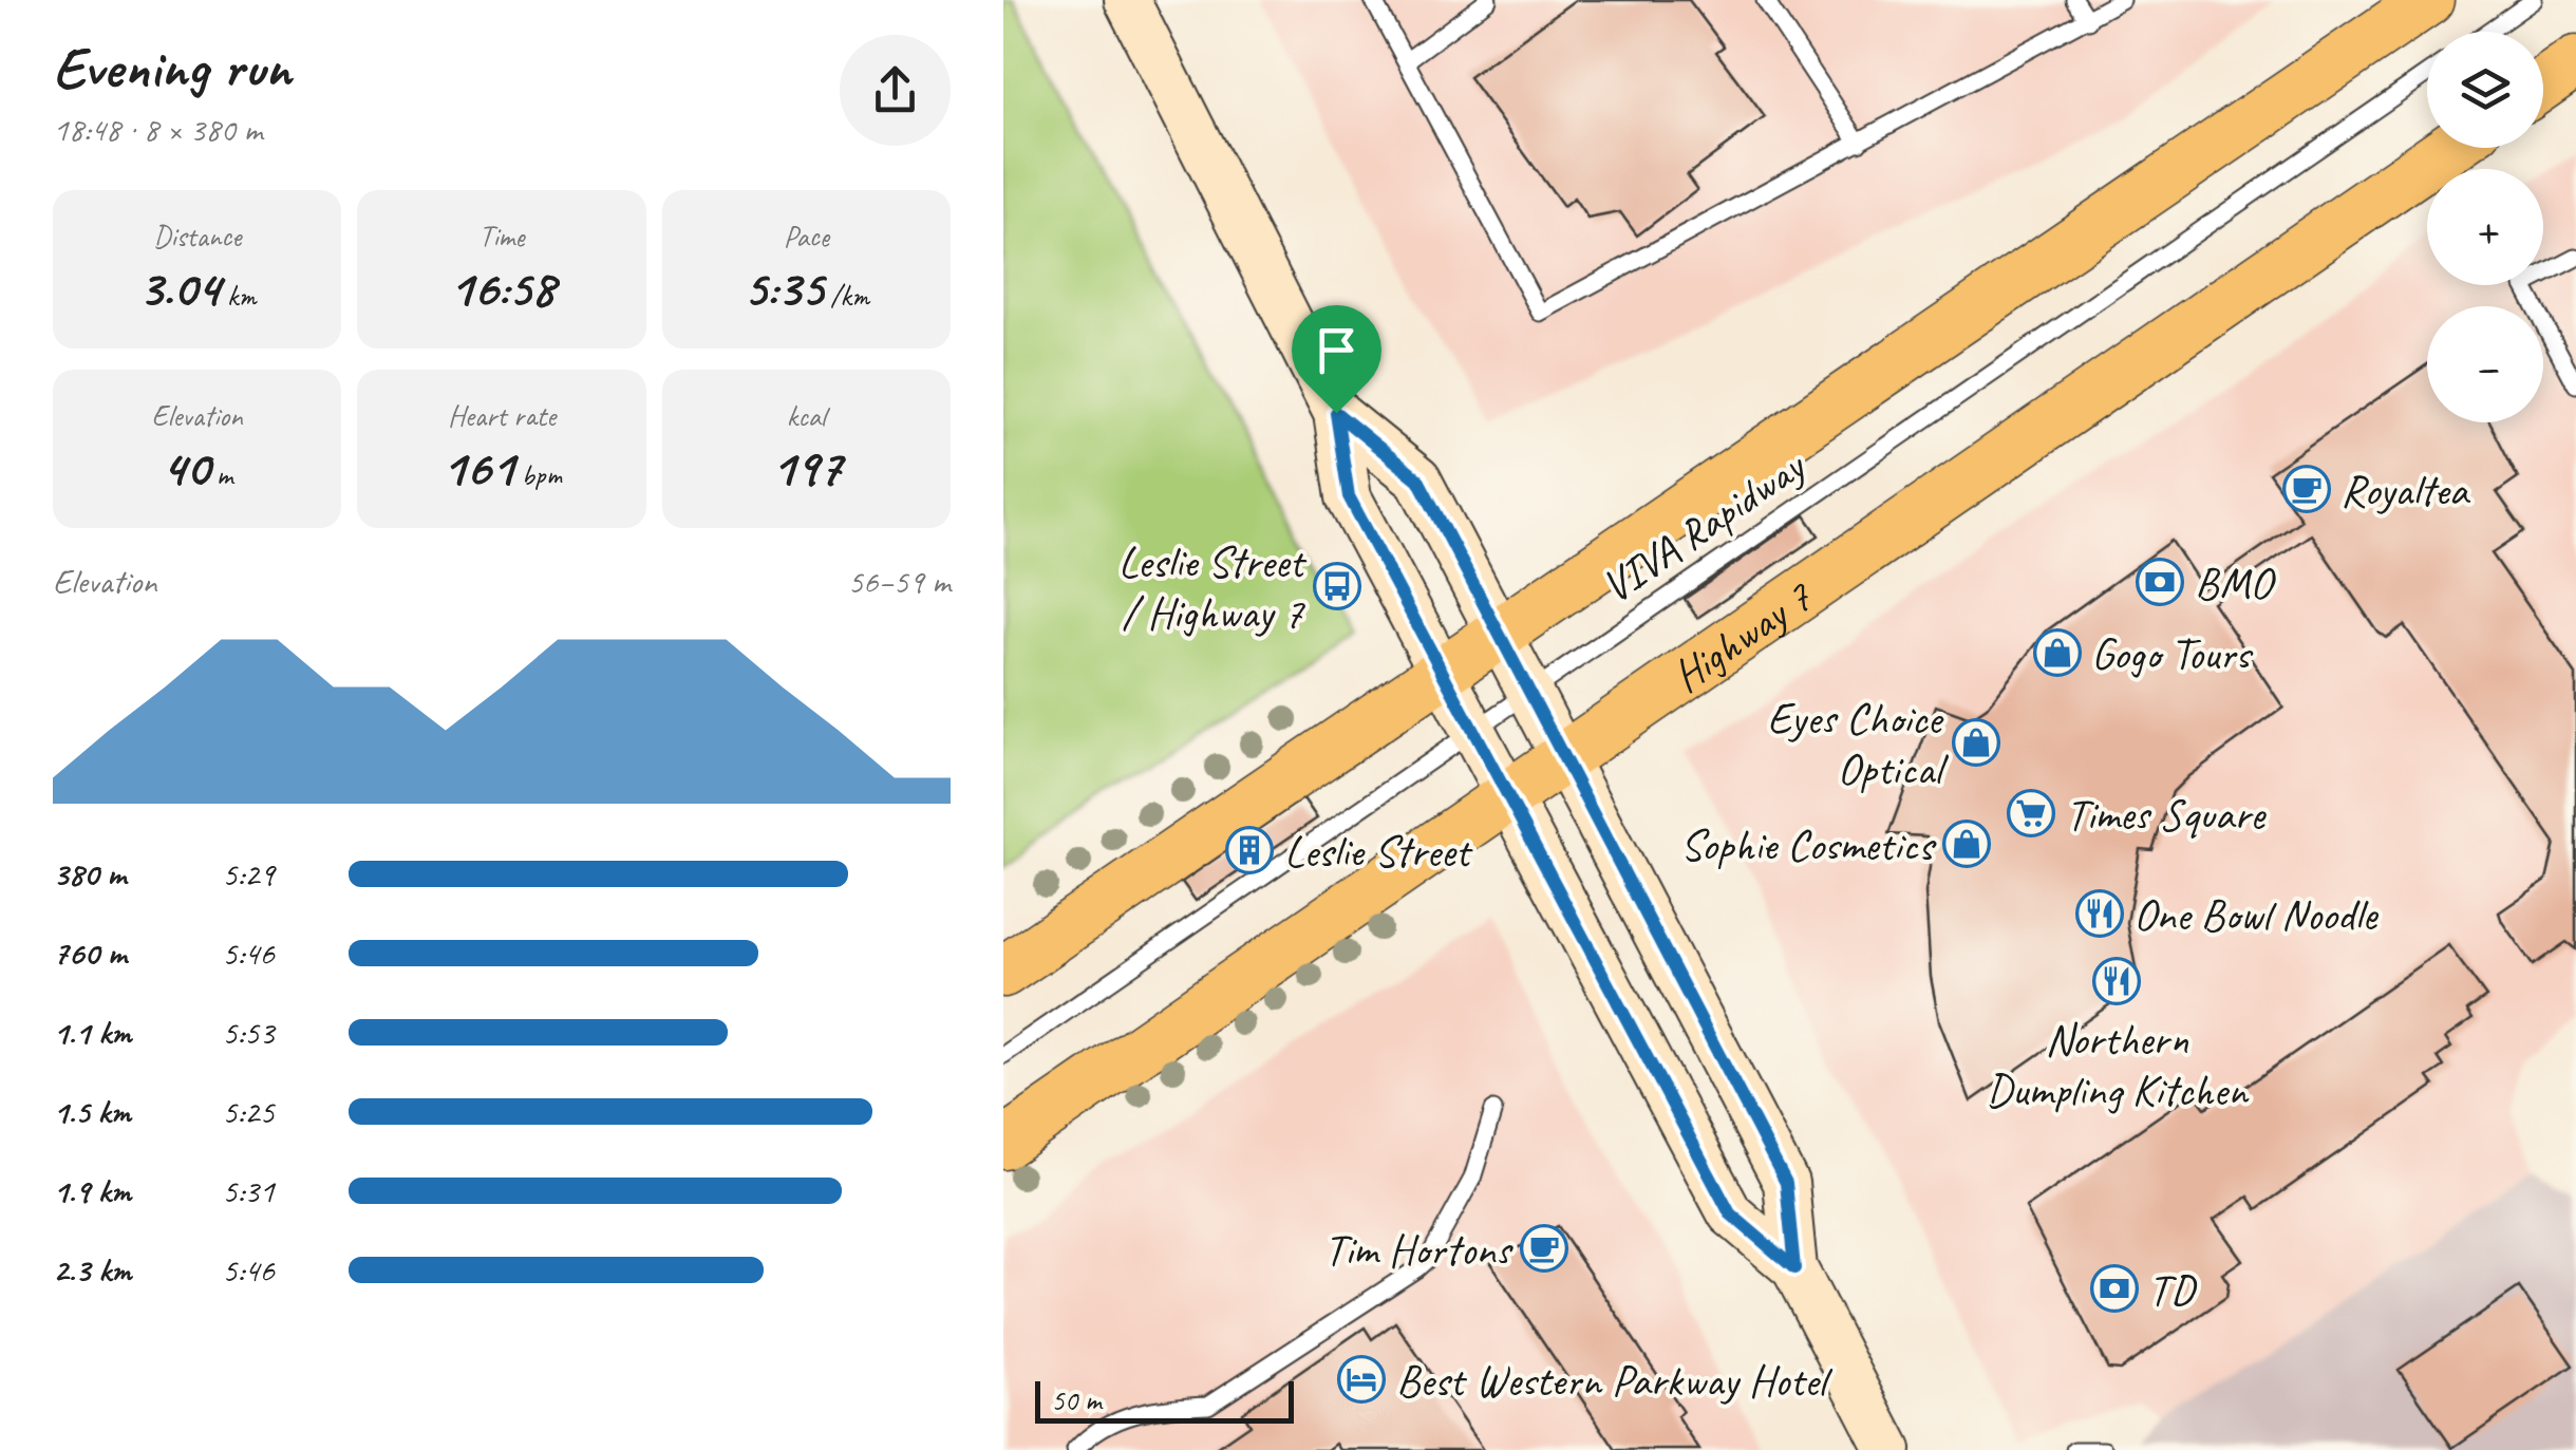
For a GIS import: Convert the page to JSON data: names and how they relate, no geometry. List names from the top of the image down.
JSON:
{
  "streets": {
    "main road": ["Highway 7"],
    "lane": ["VIVA Rapidway"]
  },
  "places": {
    "cafe": ["Royaltea", "Tim Hortons"],
    "bank": ["BMO", "TD"],
    "bus stop": ["Leslie Street / Highway 7"],
    "shop": ["Gogo Tours", "Eyes Choice Optical", "Sophie Cosmetics"],
    "supermarket": ["Times Square"],
    "building": ["Leslie Street"],
    "restaurant": ["One Bowl Noodle", "Northern Dumpling Kitchen"],
    "hotel": ["Best Western Parkway Hotel"]
  },
  "scale_bar": "50 m",
  "page": {
    "heading": ["Evening run", "18:48 · 8 × 380 m"],
    "map_buttons": ["+", "−"],
    "stats": [
      ["Distance", "3.04 km"],
      ["Time", "16:58"],
      ["Pace", "5:35 /km"],
      ["Elevation", "40 m"],
      ["Heart rate", "161 bpm"],
      ["kcal", "197"]
    ],
    "chart": ["Elevation", "56–59 m"],
    "list": [
      {
        "name": "380 m",
        "note": "5:29"
      },
      {
        "name": "760 m",
        "note": "5:46"
      },
      {
        "name": "1.1 km",
        "note": "5:53"
      },
      {
        "name": "1.5 km",
        "note": "5:25"
      },
      {
        "name": "1.9 km",
        "note": "5:31"
      },
      {
        "name": "2.3 km",
        "note": "5:46"
      }
    ],
    "scale": "50 m"
  }
}
